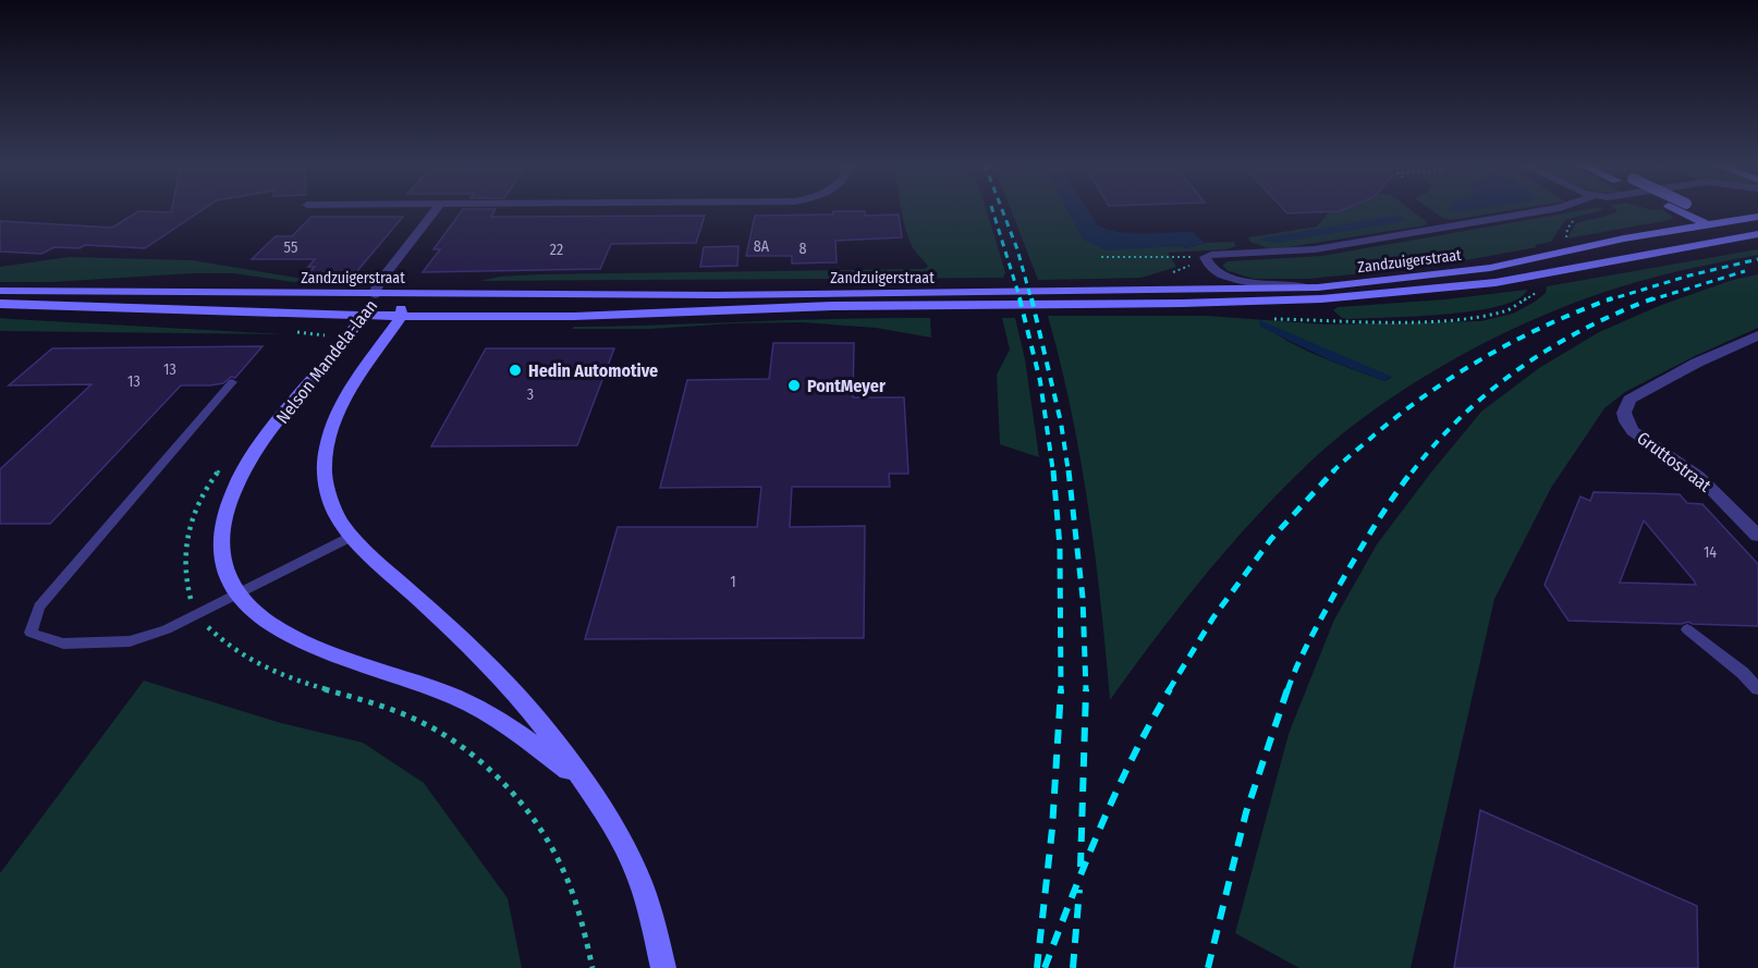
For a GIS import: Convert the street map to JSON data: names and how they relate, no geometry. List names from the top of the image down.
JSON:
{
  "streets": {
    "main road": ["Zandzuigerstraat", "Nelson Mandela-laan"],
    "street": ["Gruttostraat"]
  },
  "crossings": [
    ["Zandzuigerstraat", "Nelson Mandela-laan"]
  ],
  "places": ["Hedin Automotive", "PontMeyer"],
  "house_numbers": [
    "8A",
    "55",
    "8",
    "22",
    "13",
    "13",
    "3",
    "14",
    "1"
  ]
}
